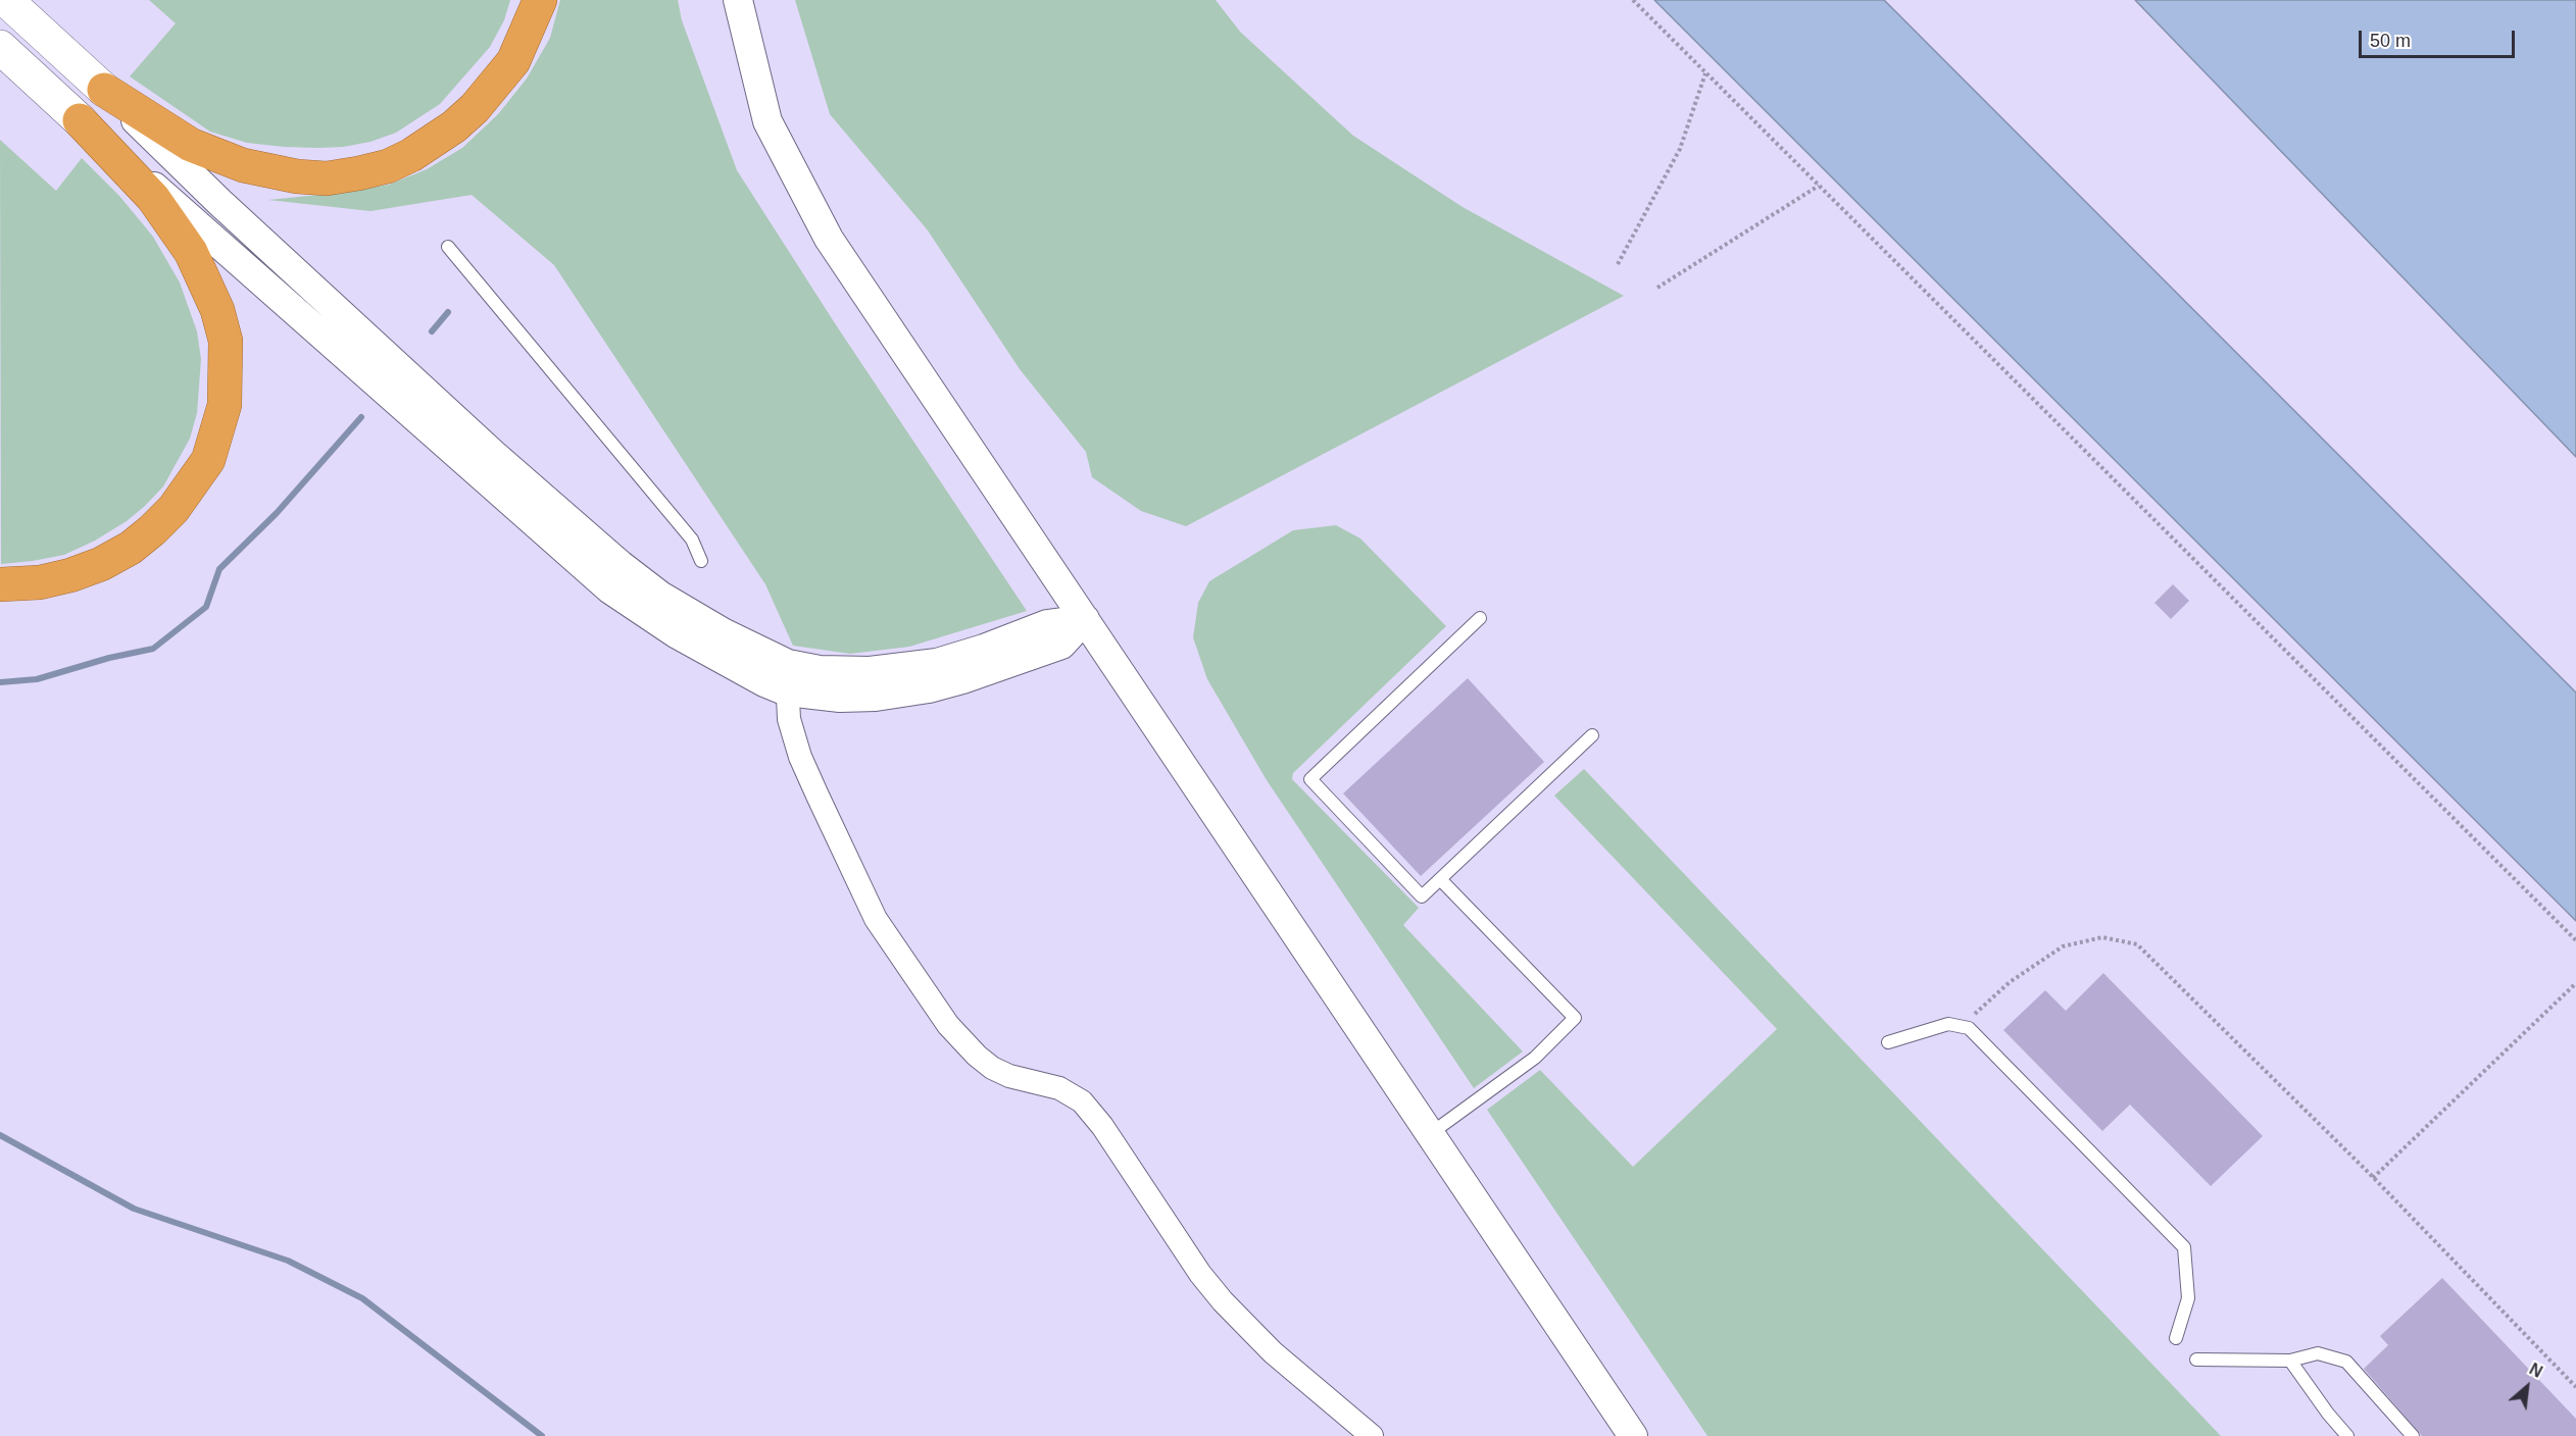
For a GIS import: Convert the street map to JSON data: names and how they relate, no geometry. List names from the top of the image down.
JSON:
{
  "scale_bar": "50 m",
  "north": "top right"
}
